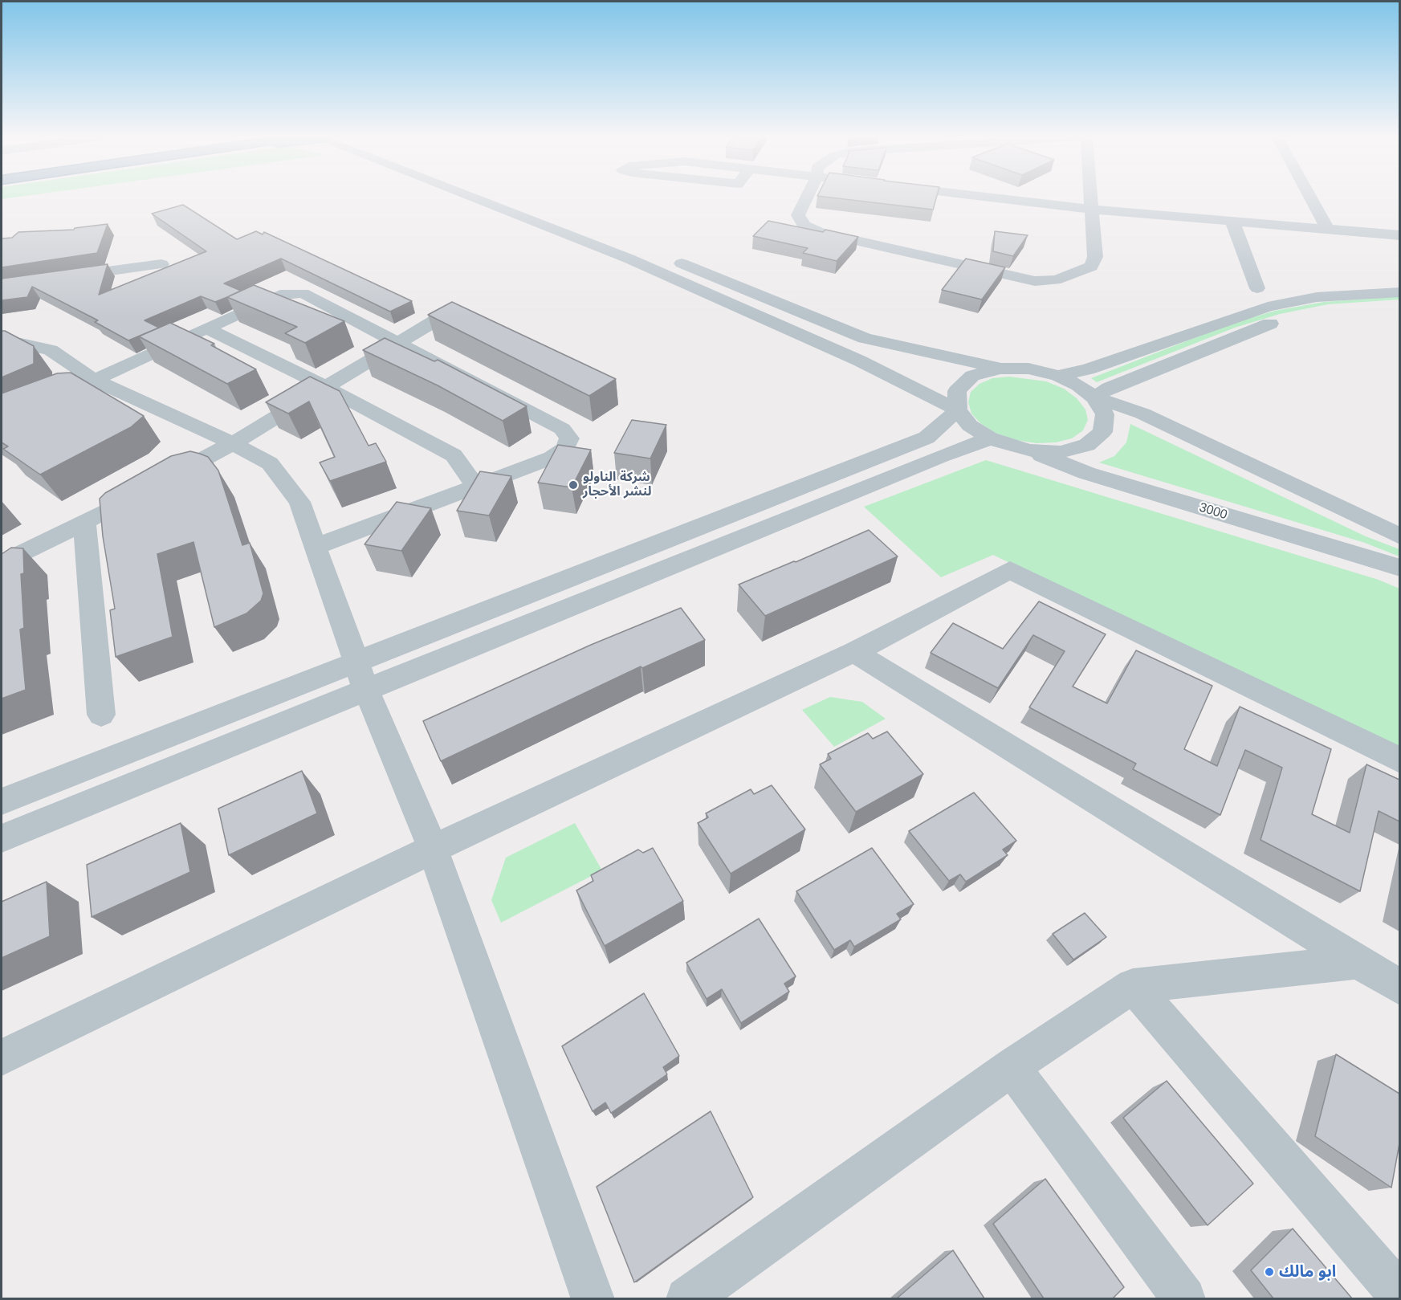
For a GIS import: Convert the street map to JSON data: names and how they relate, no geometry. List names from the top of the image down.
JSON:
{
  "streets": {
    "street": ["3000"]
  },
  "places": ["شركة الناولو لنشر الأحجار", "ابو مالك"]
}
